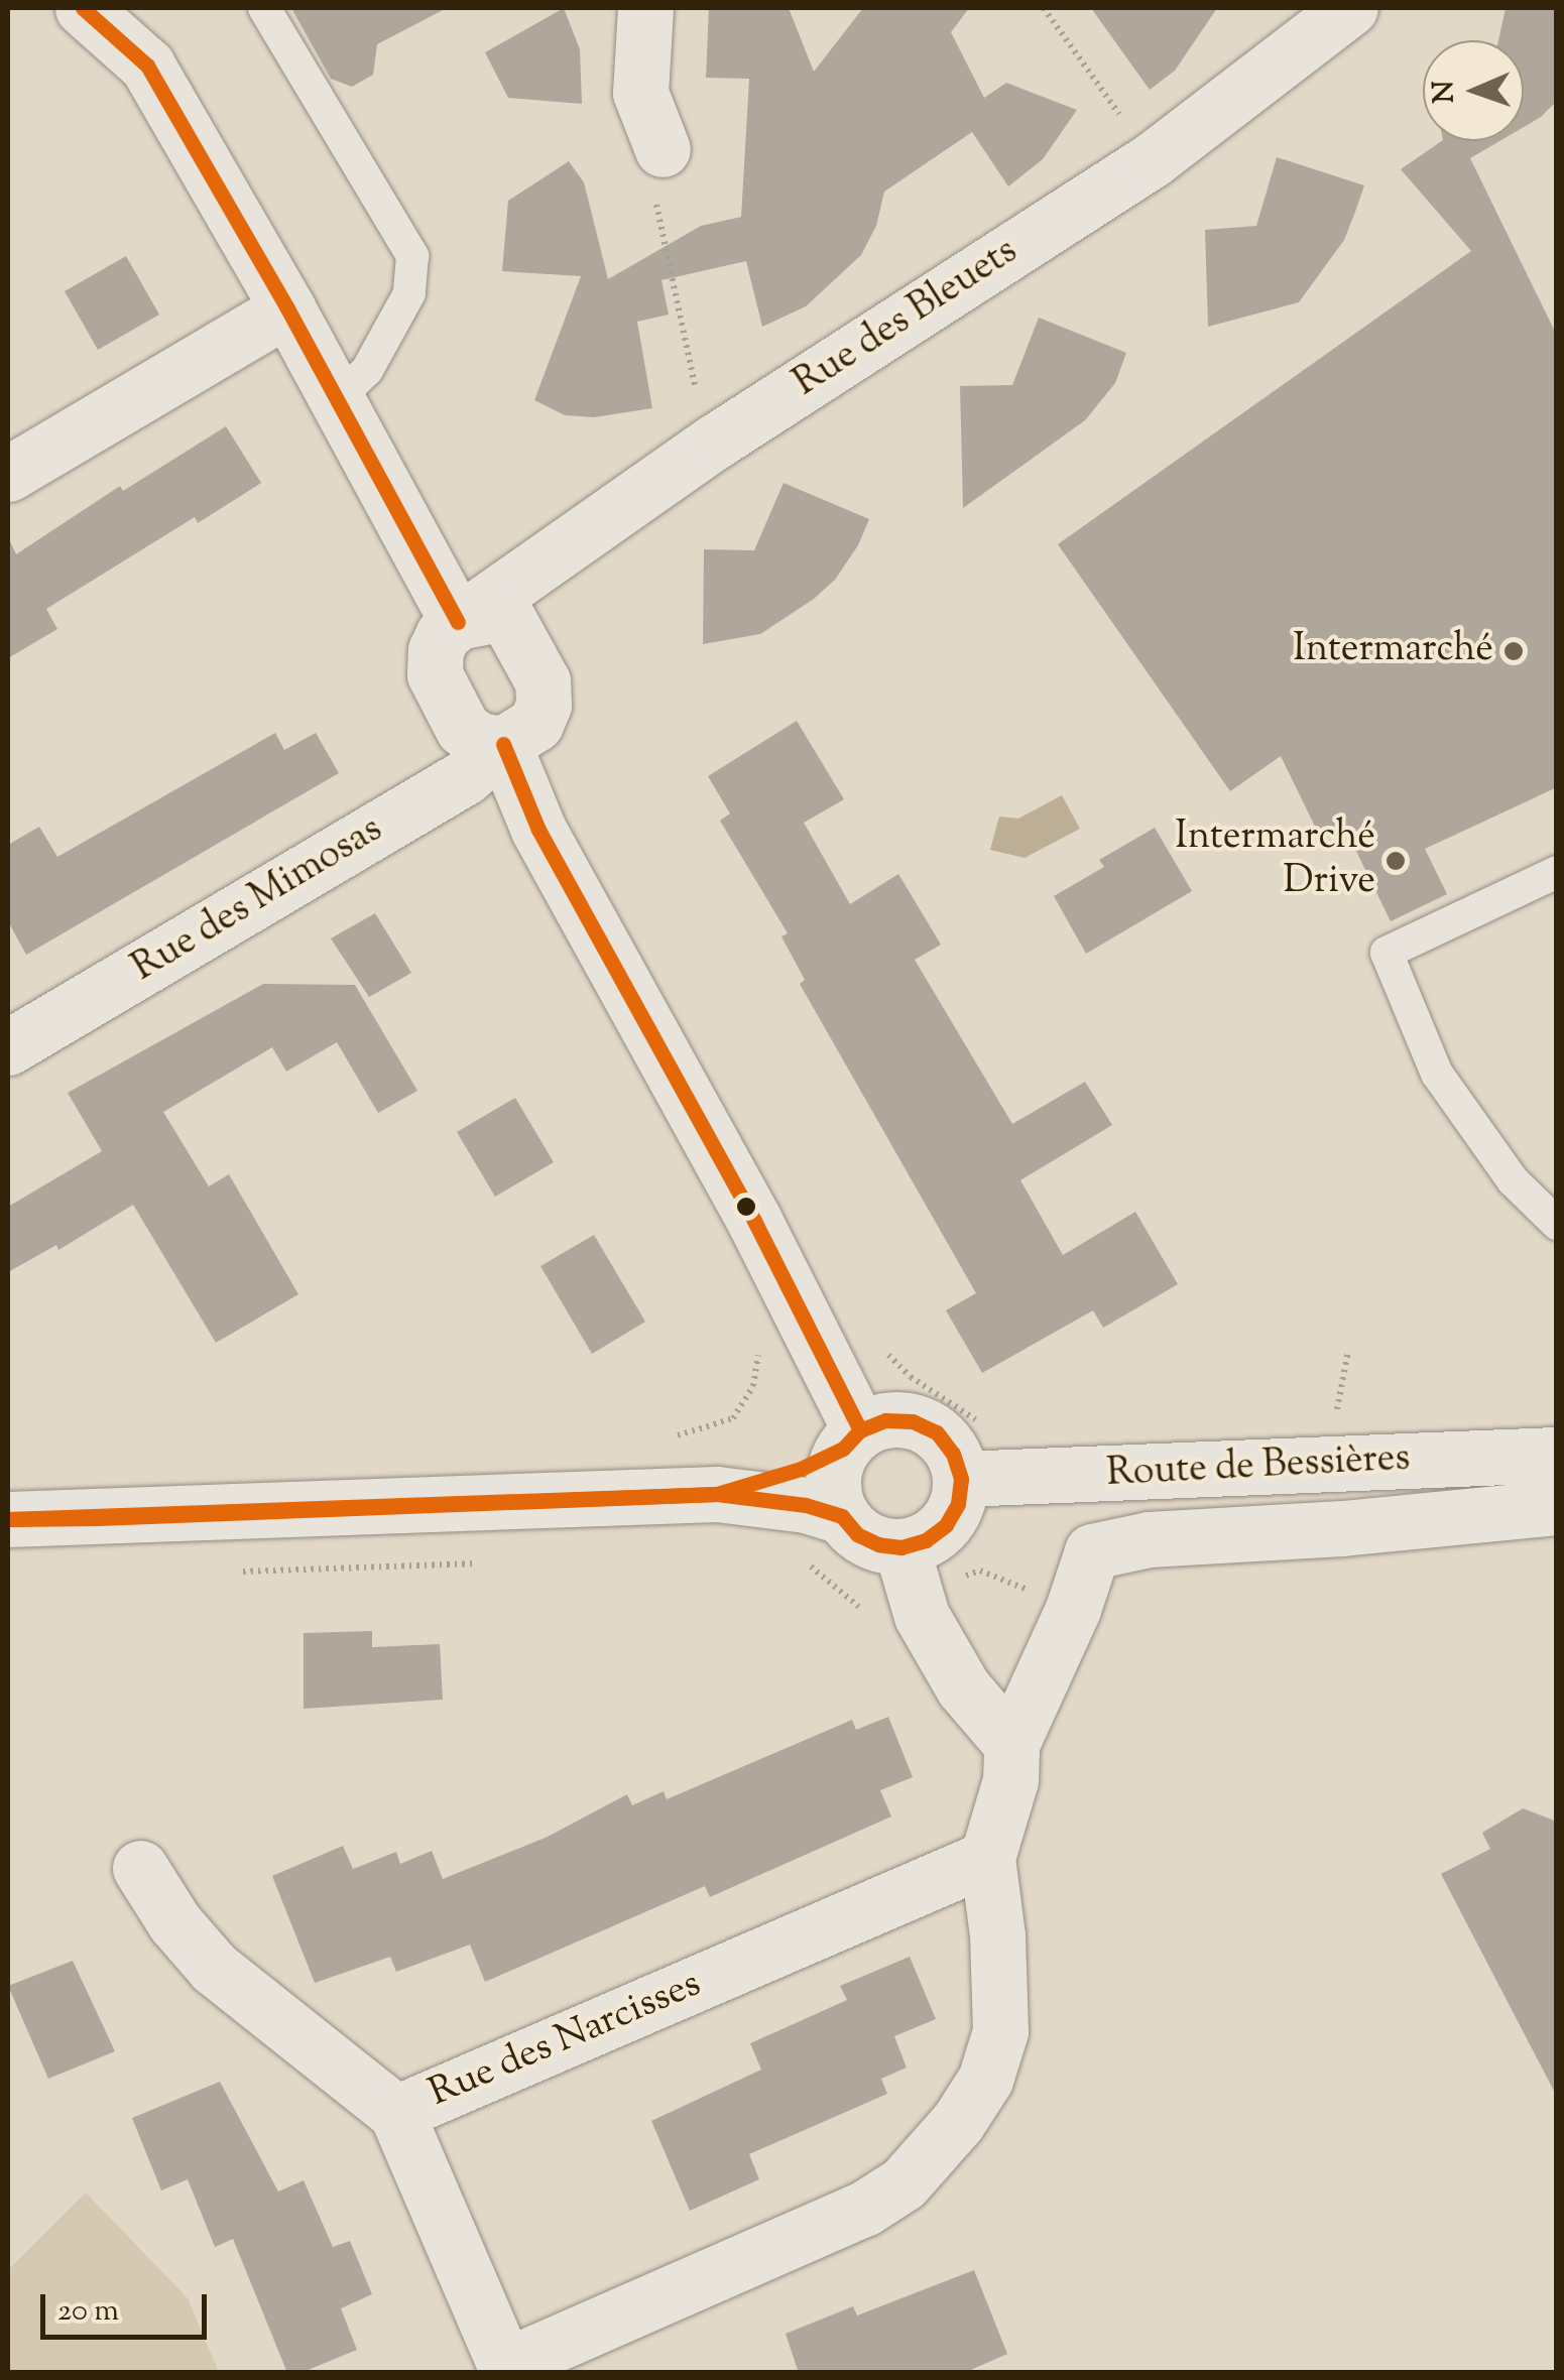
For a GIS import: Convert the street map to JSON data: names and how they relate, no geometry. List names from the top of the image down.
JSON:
{
  "streets": {
    "street": [
      "Rue des Bleuets",
      "Rue des Mimosas",
      "Route de Bessières",
      "Rue des Narcisses"
    ]
  },
  "crossings": [
    ["Rue des Bleuets", "Rue des Mimosas"]
  ],
  "places": ["Intermarché", "Intermarché Drive"],
  "scale_bar": "20 m",
  "north": "left"
}
